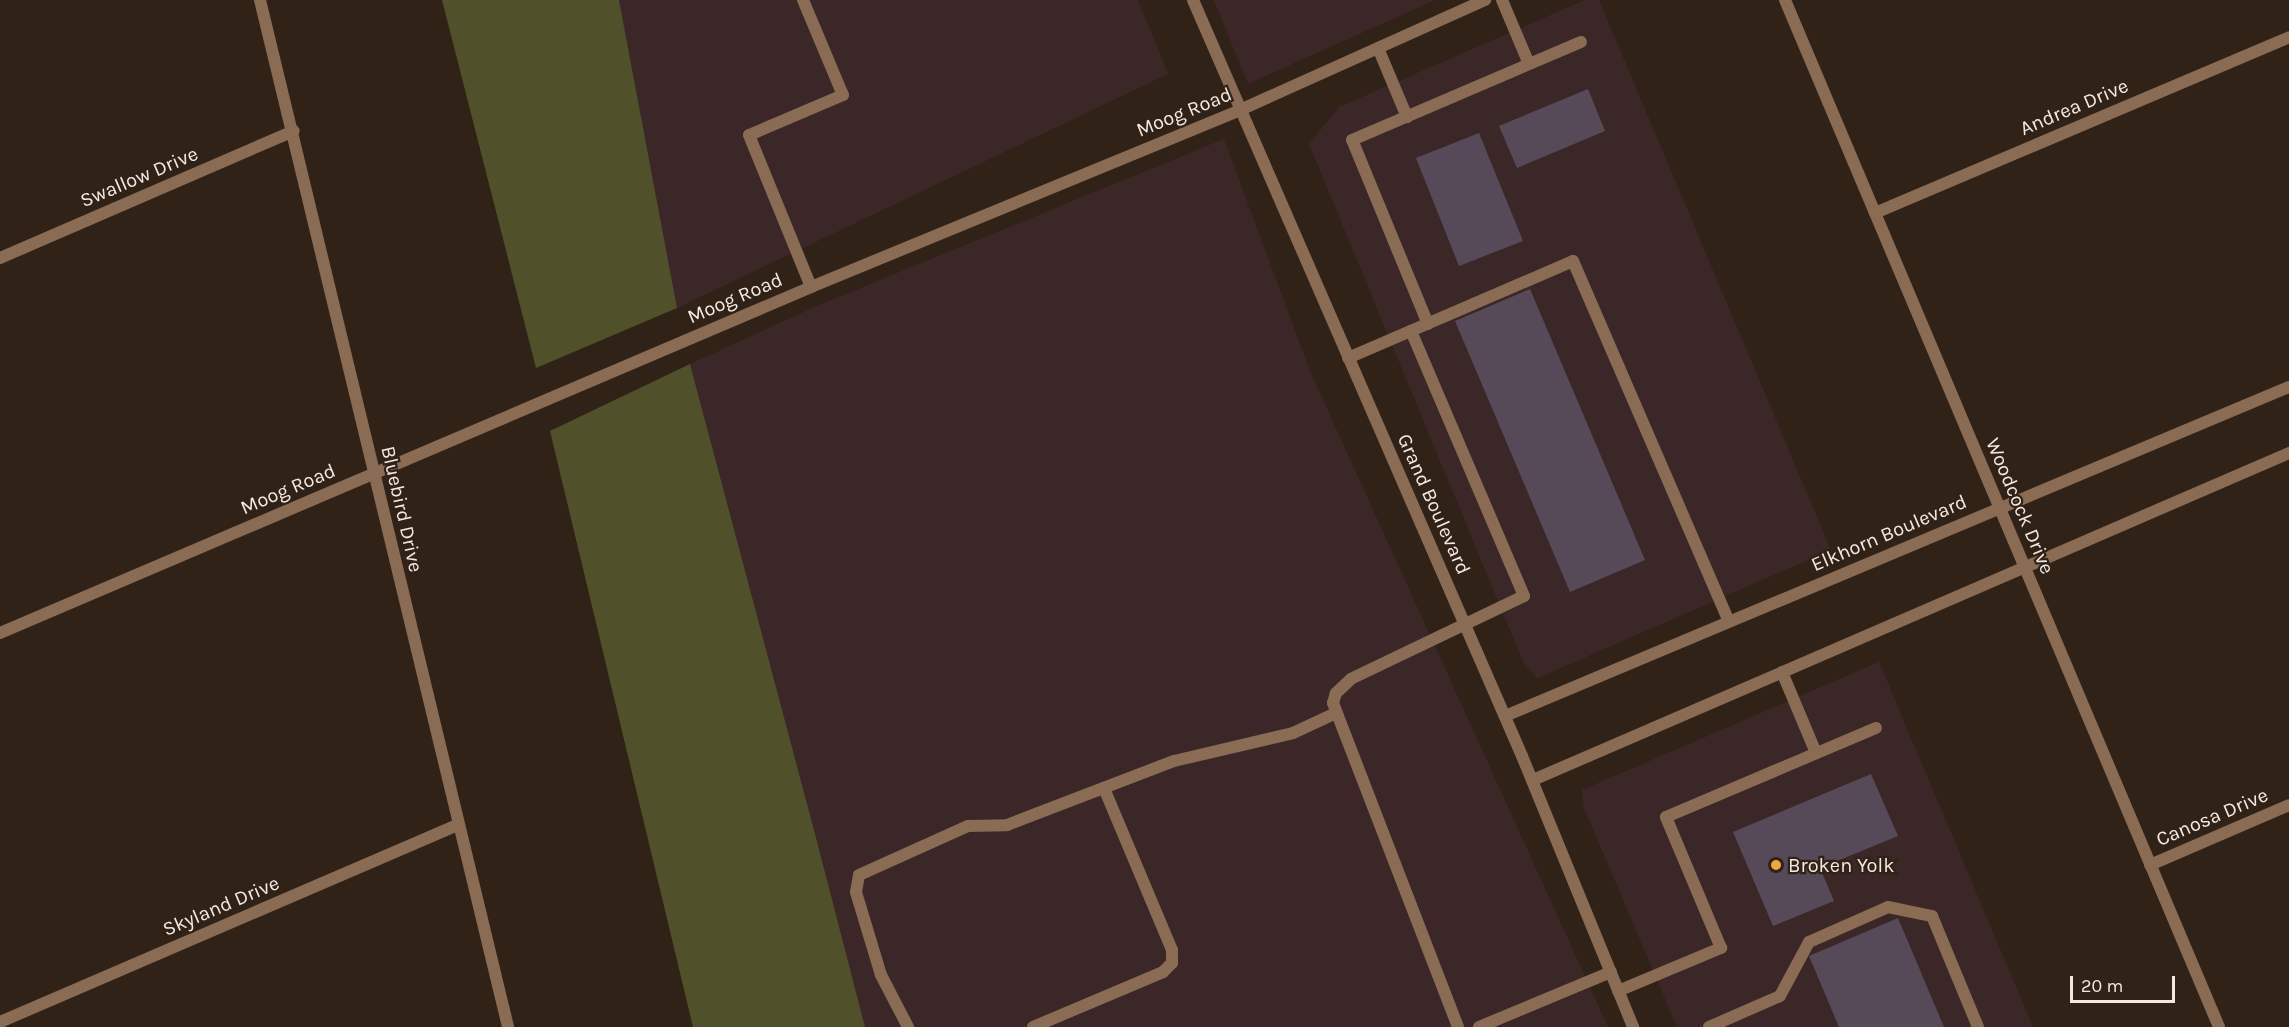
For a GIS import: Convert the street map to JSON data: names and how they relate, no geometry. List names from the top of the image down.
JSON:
{
  "streets": {
    "street": [
      "Andrea Drive",
      "Moog Road",
      "Swallow Drive",
      "Grand Boulevard",
      "Woodcock Drive",
      "Bluebird Drive",
      "Elkhorn Boulevard",
      "Canosa Drive",
      "Skyland Drive"
    ]
  },
  "crossings": [
    ["Andrea Drive", "Woodcock Drive"],
    ["Moog Road", "Grand Boulevard"],
    ["Moog Road", "Bluebird Drive"],
    ["Swallow Drive", "Bluebird Drive"],
    ["Grand Boulevard", "Elkhorn Boulevard"],
    ["Woodcock Drive", "Elkhorn Boulevard"],
    ["Woodcock Drive", "Canosa Drive"],
    ["Bluebird Drive", "Skyland Drive"]
  ],
  "places": ["Broken Yolk"],
  "scale_bar": "20 m"
}
